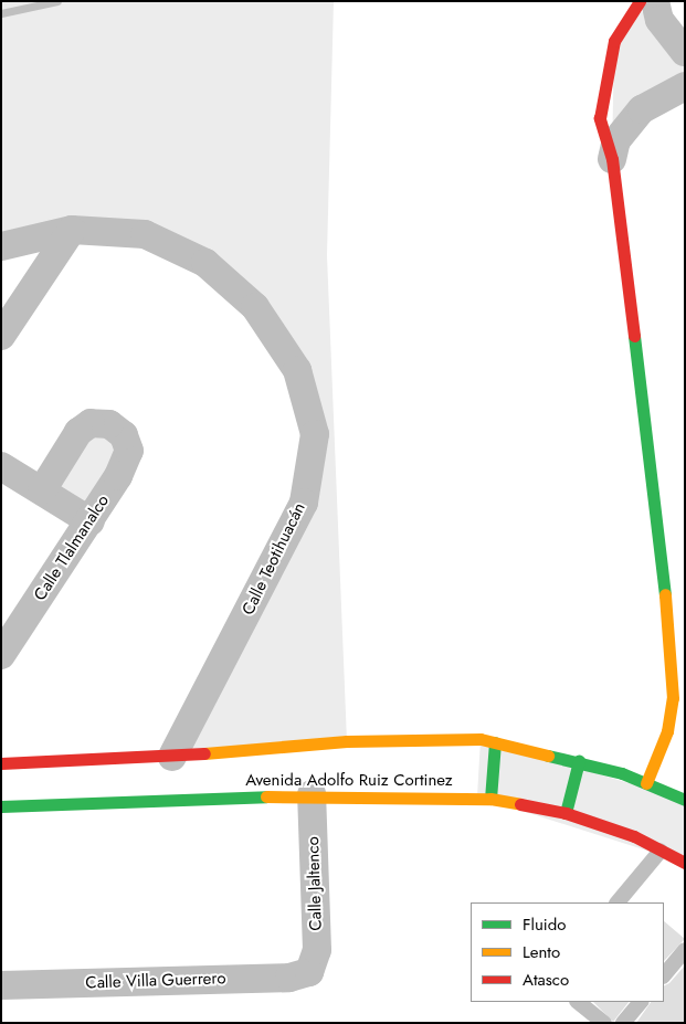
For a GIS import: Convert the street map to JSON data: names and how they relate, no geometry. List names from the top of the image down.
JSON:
{
  "streets": {
    "main road": ["Avenida Adolfo Ruiz Cortinez"],
    "street": [
      "Calle Tlalmanalco",
      "Calle Teotihuacán",
      "Calle Jaltenco",
      "Calle Villa Guerrero"
    ]
  },
  "crossings": [
    ["Calle Teotihuacán", "Avenida Adolfo Ruiz Cortinez"],
    ["Avenida Adolfo Ruiz Cortinez", "Calle Jaltenco"],
    ["Calle Jaltenco", "Calle Villa Guerrero"]
  ],
  "legend": ["Fluido", "Lento", "Atasco"]
}
